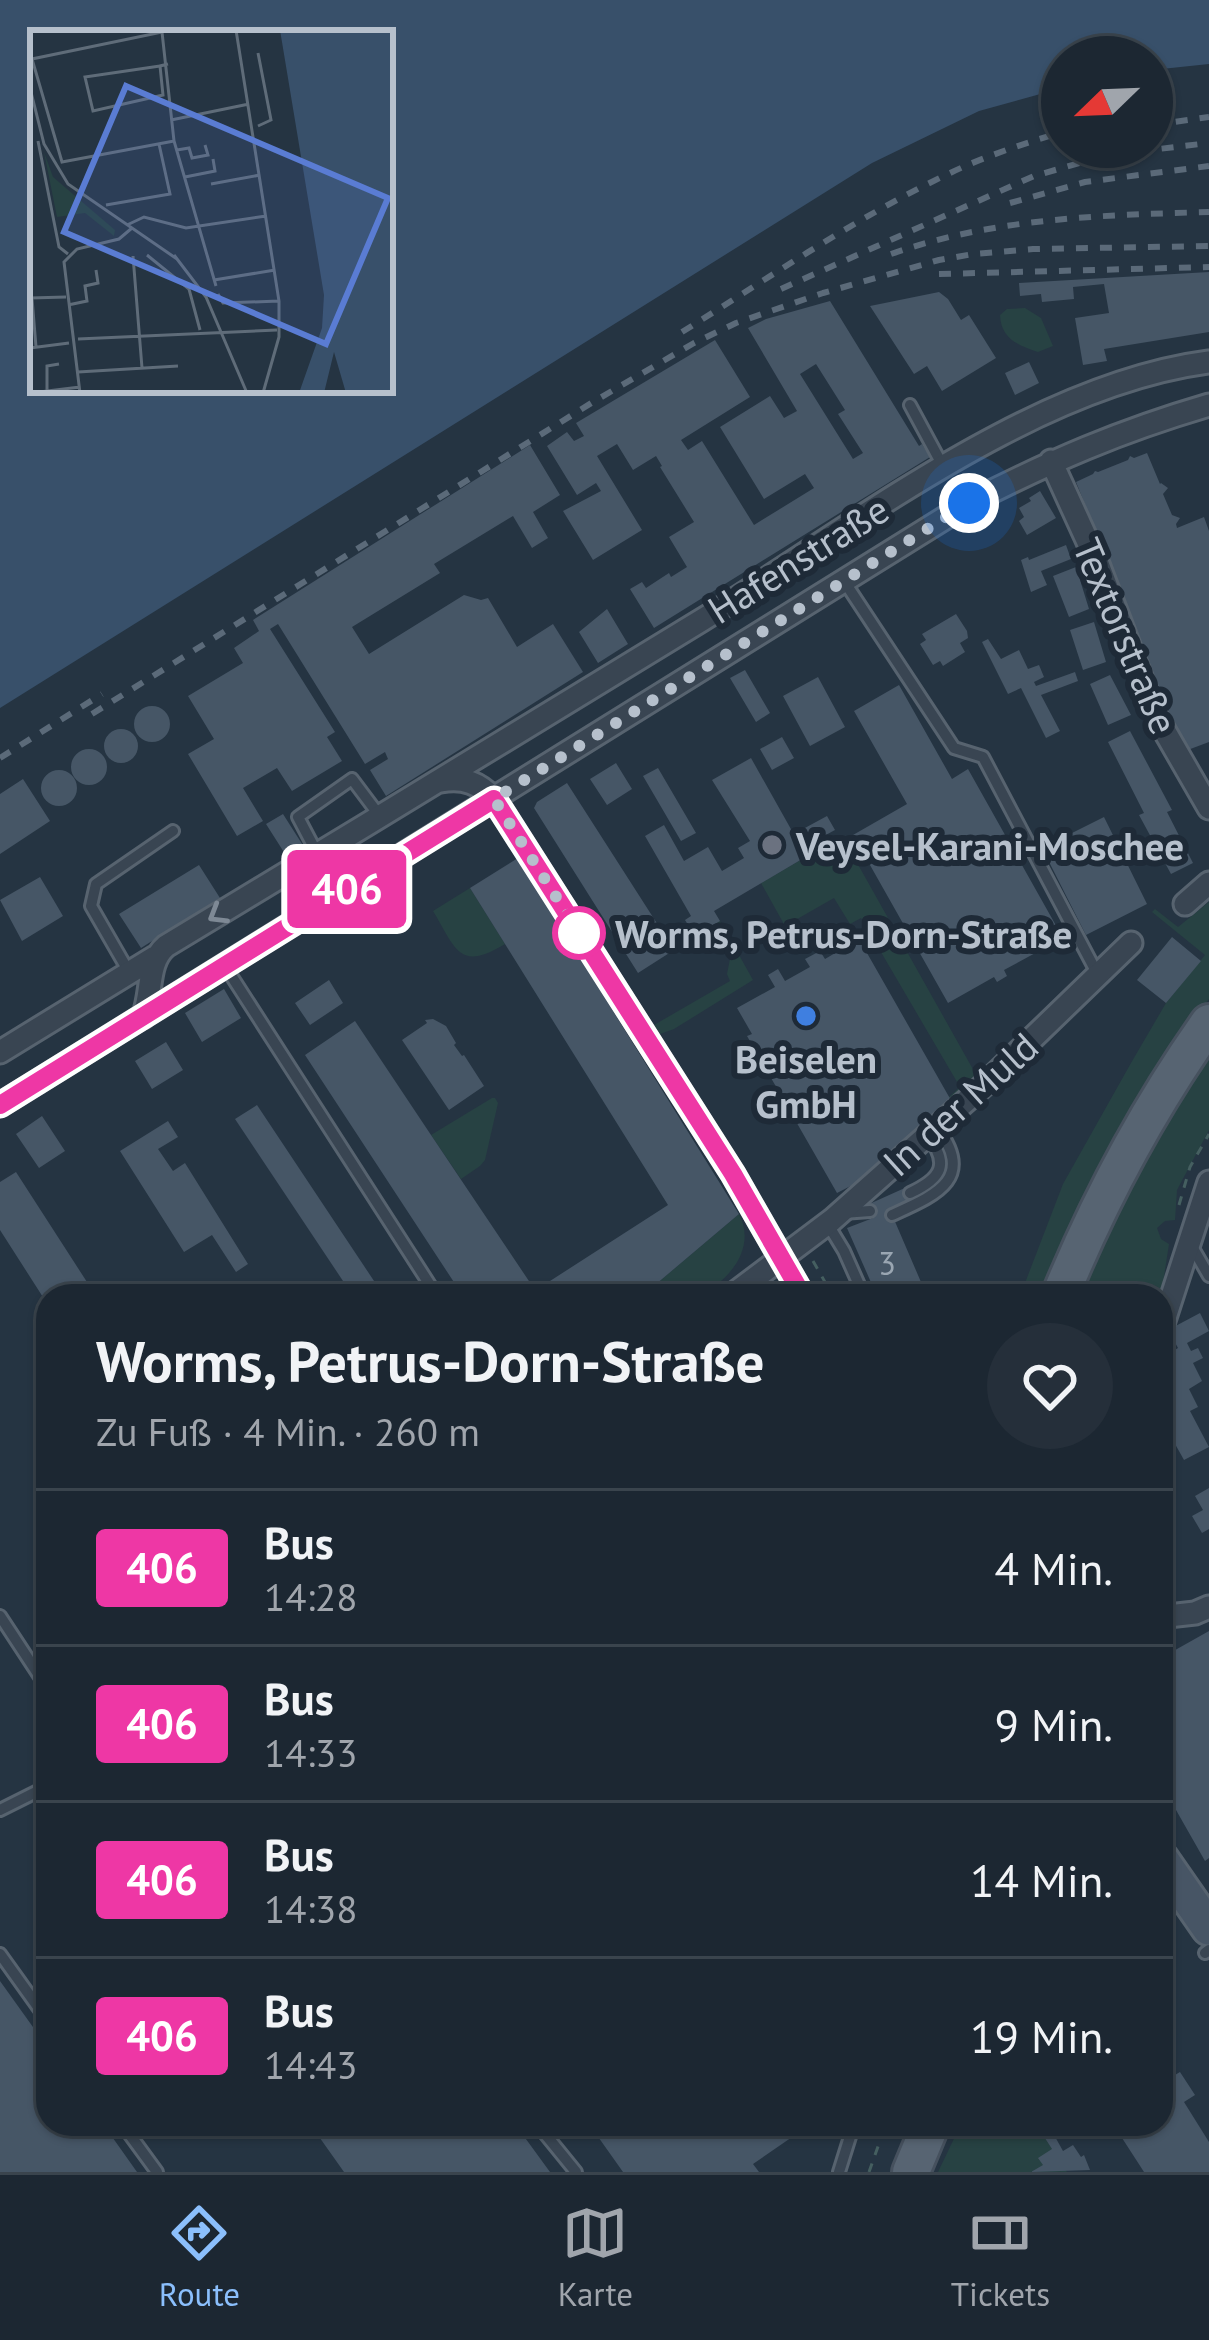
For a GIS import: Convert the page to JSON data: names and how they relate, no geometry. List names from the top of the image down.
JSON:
{
  "streets": {
    "street": ["Hafenstraße", "Textorstraße", "In der Muld"]
  },
  "crossings": [
    ["Hafenstraße", "Textorstraße"]
  ],
  "places": ["Veysel-Karani-Moschee", "Worms, Petrus-Dorn-Straße", "Beiselen GmbH"],
  "lines": ["bus line 406"],
  "house_numbers": ["3"],
  "north": "bottom left",
  "page": {
    "on_map": "406",
    "heading": ["Worms, Petrus-Dorn-Straße", "Zu Fuß · 4 Min. · 260 m"],
    "list": [
      {
        "mark": "406",
        "name": "Bus",
        "note": "14:28",
        "value": "4 Min."
      },
      {
        "mark": "406",
        "name": "Bus",
        "note": "14:33",
        "value": "9 Min."
      },
      {
        "mark": "406",
        "name": "Bus",
        "note": "14:38",
        "value": "14 Min."
      },
      {
        "mark": "406",
        "name": "Bus",
        "note": "14:43",
        "value": "19 Min."
      }
    ],
    "tabs": ["Route", "Karte", "Tickets"]
  }
}
